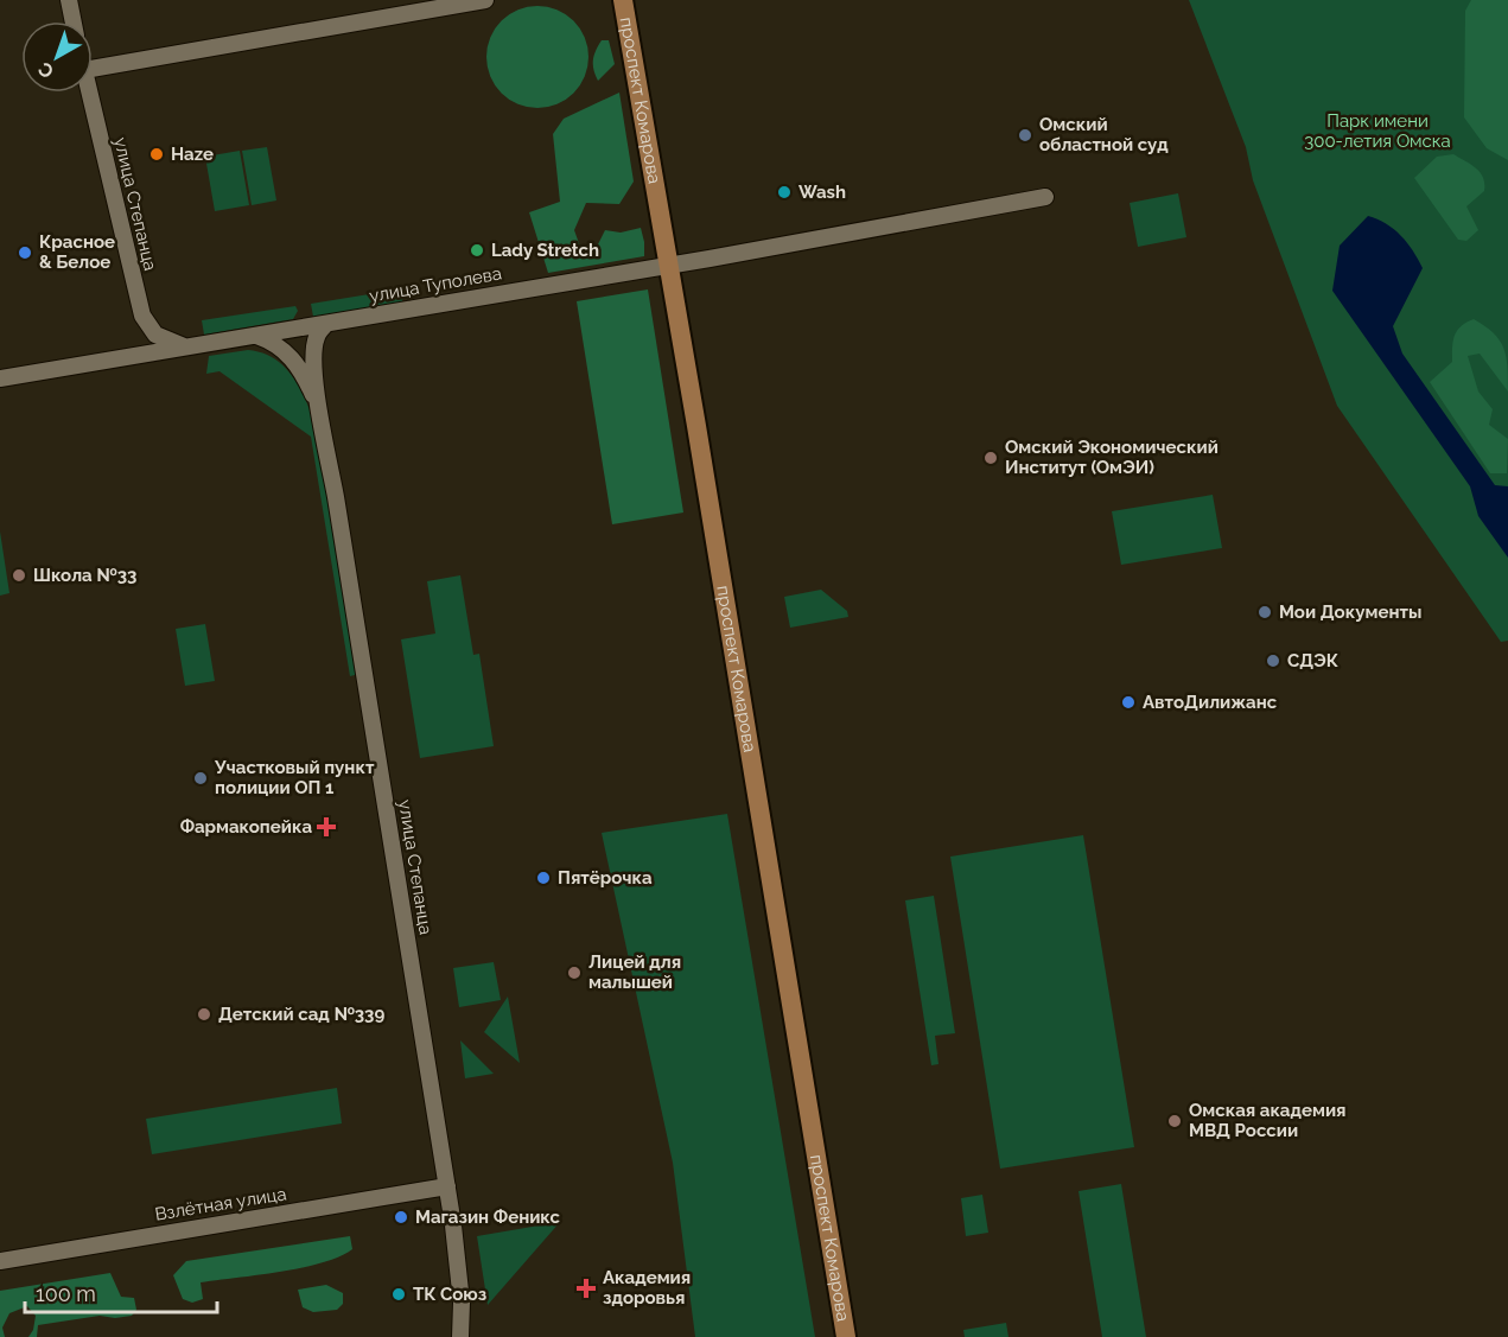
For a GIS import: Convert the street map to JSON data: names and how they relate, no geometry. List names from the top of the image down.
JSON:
{
  "streets": {
    "main road": ["проспект Комарова"],
    "street": ["улица Степанца", "улица Туполева", "Взлётная улица"]
  },
  "crossings": [
    ["проспект Комарова", "улица Туполева"],
    ["улица Степанца", "улица Туполева"],
    ["улица Степанца", "Взлётная улица"]
  ],
  "parks": ["Парк имени 300-летия Омска"],
  "places": {
    "other": [
      "Омский областной суд",
      "Haze",
      "Wash",
      "Lady Stretch",
      "Красное & Белое",
      "Омский Экономический Институт (ОмЭИ)",
      "Школа №33",
      "Мои Документы",
      "СДЭК",
      "АвтоДилижанс",
      "Участковый пункт полиции ОП 1",
      "Пятёрочка",
      "Лицей для малышей",
      "Детский сад №339",
      "Омская академия МВД России",
      "Магазин Феникс",
      "ТК Союз"
    ],
    "health": ["Фармакопейка", "Академия здоровья"]
  },
  "scale_bar": "100 m",
  "north": "bottom left"
}
